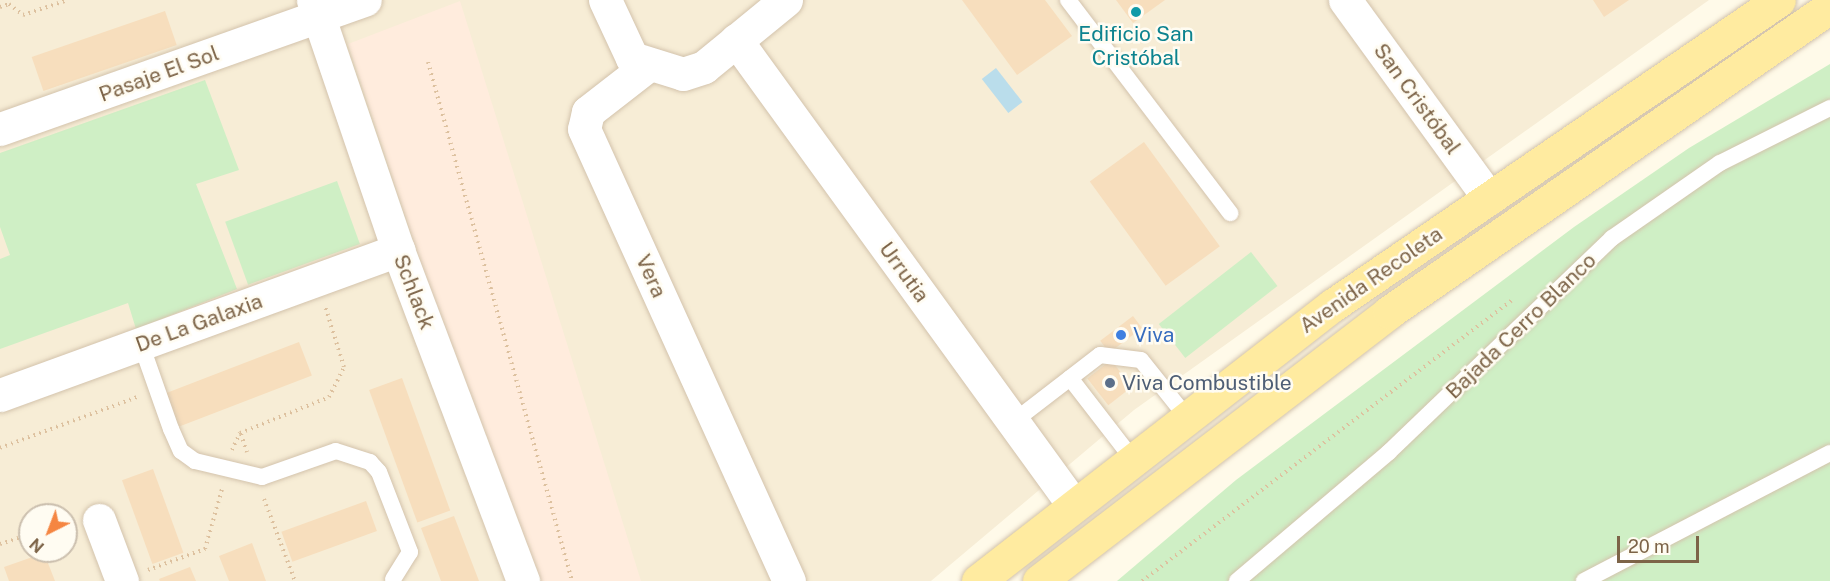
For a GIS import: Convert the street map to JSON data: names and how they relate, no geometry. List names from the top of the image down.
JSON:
{
  "streets": {
    "main road": ["Avenida Recoleta"],
    "street": [
      "Pasaje El Sol",
      "San Cristóbal",
      "Urrutia",
      "Vera",
      "Schlack",
      "De La Galaxia"
    ],
    "lane": ["Bajada Cerro Blanco"]
  },
  "crossings": [
    ["Pasaje El Sol", "Schlack"],
    ["San Cristóbal", "Avenida Recoleta"],
    ["Urrutia", "Avenida Recoleta"],
    ["Schlack", "De La Galaxia"]
  ],
  "places": ["Edificio San Cristóbal", "Viva", "Viva Combustible"],
  "scale_bar": "20 m",
  "north": "bottom left"
}
